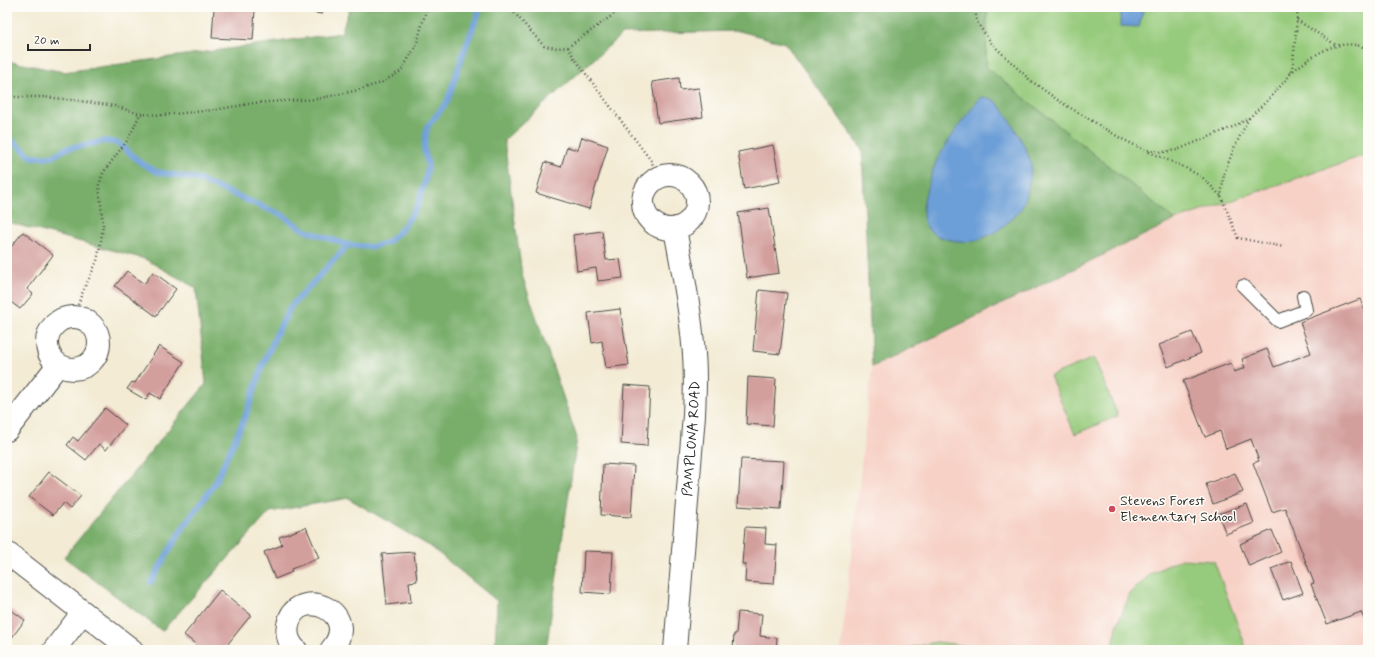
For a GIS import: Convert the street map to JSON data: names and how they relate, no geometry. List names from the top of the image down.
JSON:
{
  "streets": {
    "street": ["PAMPLONA ROAD"]
  },
  "places": ["Stevens Forest Elementary School"],
  "scale_bar": "20 m"
}
